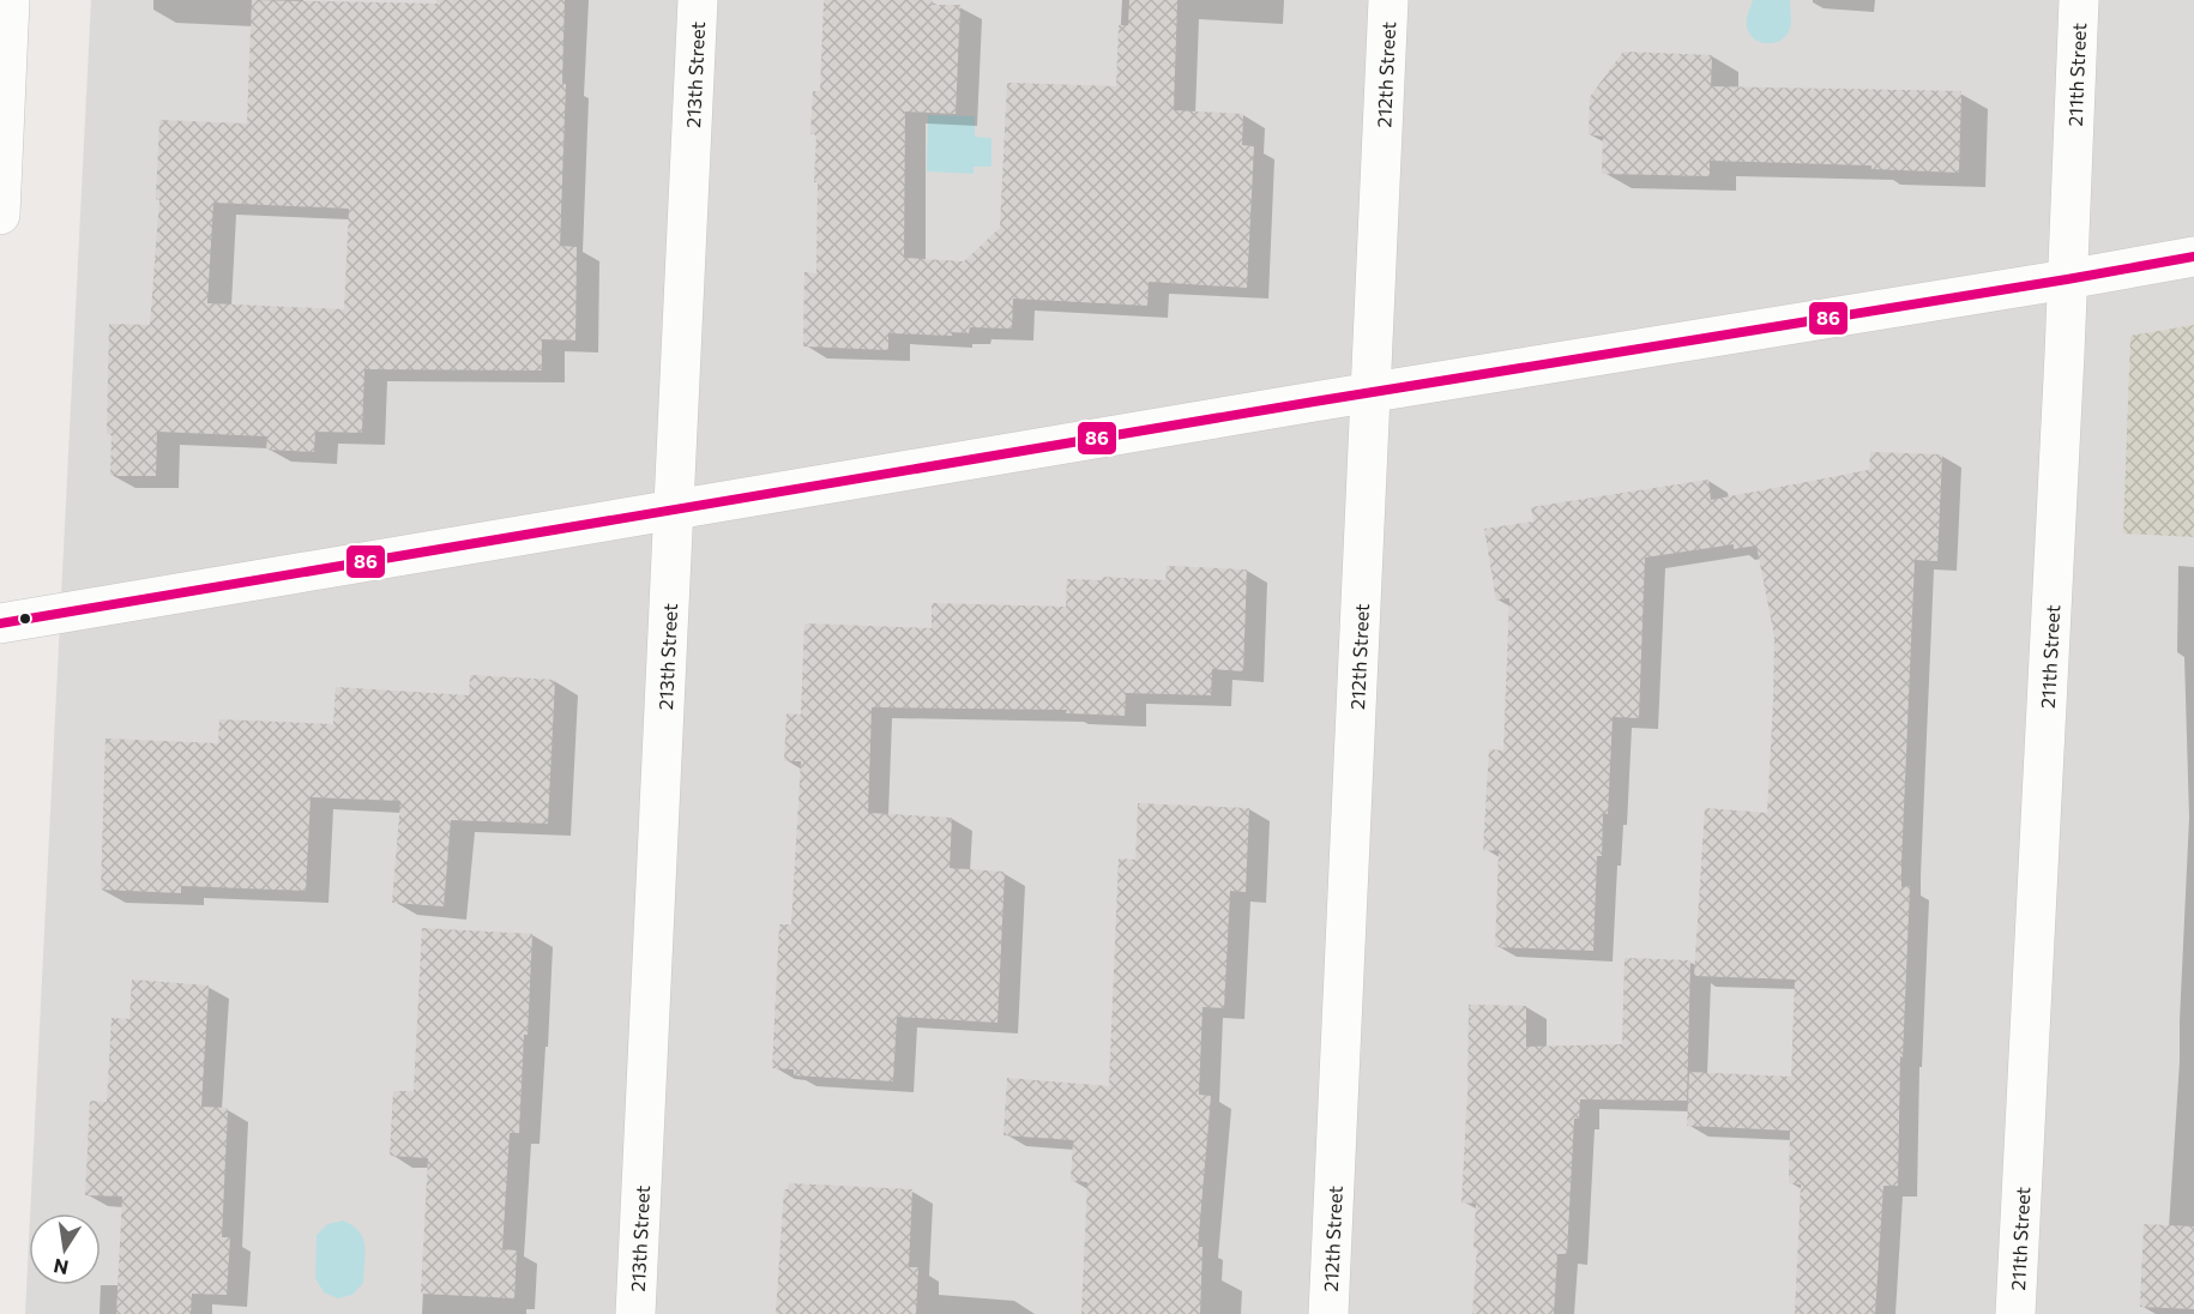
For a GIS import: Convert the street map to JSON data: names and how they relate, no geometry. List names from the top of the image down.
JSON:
{
  "streets": {
    "street": ["213th Street", "212th Street", "211th Street"]
  },
  "lines": ["transit line 86"],
  "north": "bottom"
}
